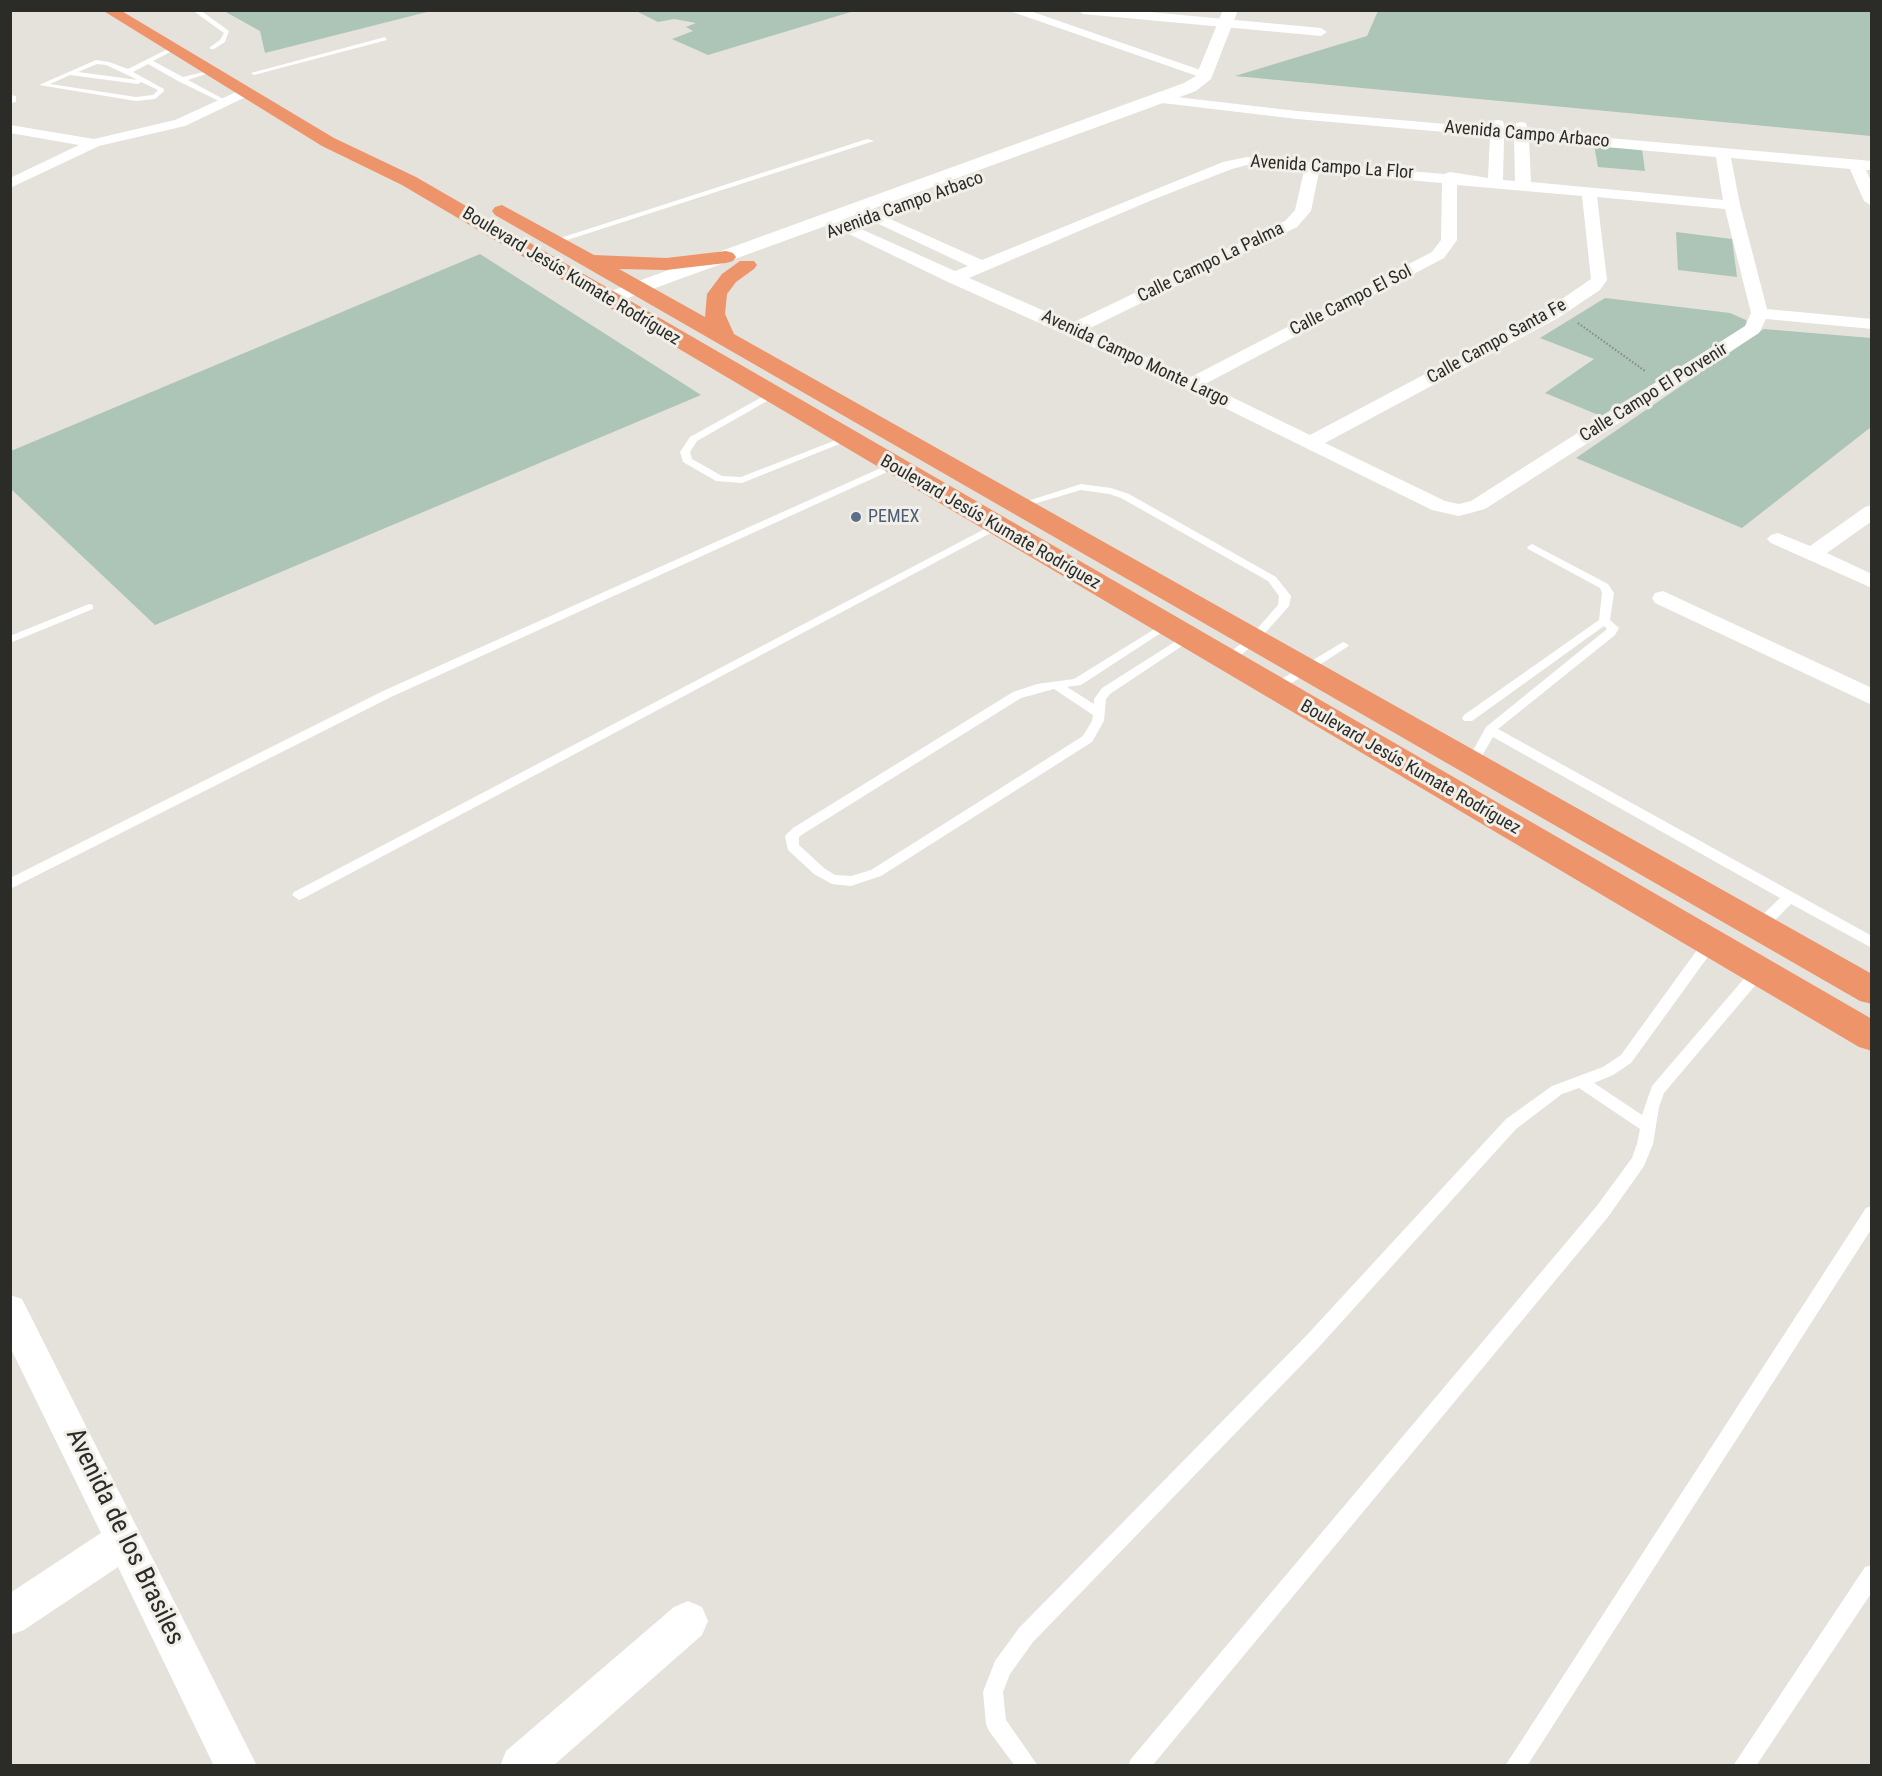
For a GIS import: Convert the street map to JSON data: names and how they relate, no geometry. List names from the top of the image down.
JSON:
{
  "streets": {
    "highway": ["Boulevard Jesús Kumate Rodríguez"],
    "street": [
      "Avenida Campo Arbaco",
      "Avenida Campo La Flor",
      "Calle Campo La Palma",
      "Calle Campo El Sol",
      "Calle Campo Santa Fe",
      "Avenida Campo Monte Largo",
      "Calle Campo El Porvenir",
      "Avenida de los Brasiles"
    ]
  },
  "crossings": [
    ["Avenida Campo Arbaco", "Boulevard Jesús Kumate Rodríguez"],
    ["Avenida Campo Arbaco", "Avenida Campo Monte Largo"],
    ["Avenida Campo La Flor", "Calle Campo La Palma"],
    ["Avenida Campo La Flor", "Calle Campo El Sol"],
    ["Avenida Campo La Flor", "Calle Campo Santa Fe"],
    ["Avenida Campo La Flor", "Avenida Campo Monte Largo"],
    ["Calle Campo La Palma", "Avenida Campo Monte Largo"],
    ["Calle Campo El Sol", "Avenida Campo Monte Largo"],
    ["Calle Campo Santa Fe", "Avenida Campo Monte Largo"],
    ["Avenida Campo Monte Largo", "Calle Campo El Porvenir"]
  ],
  "places": ["PEMEX"]
}
